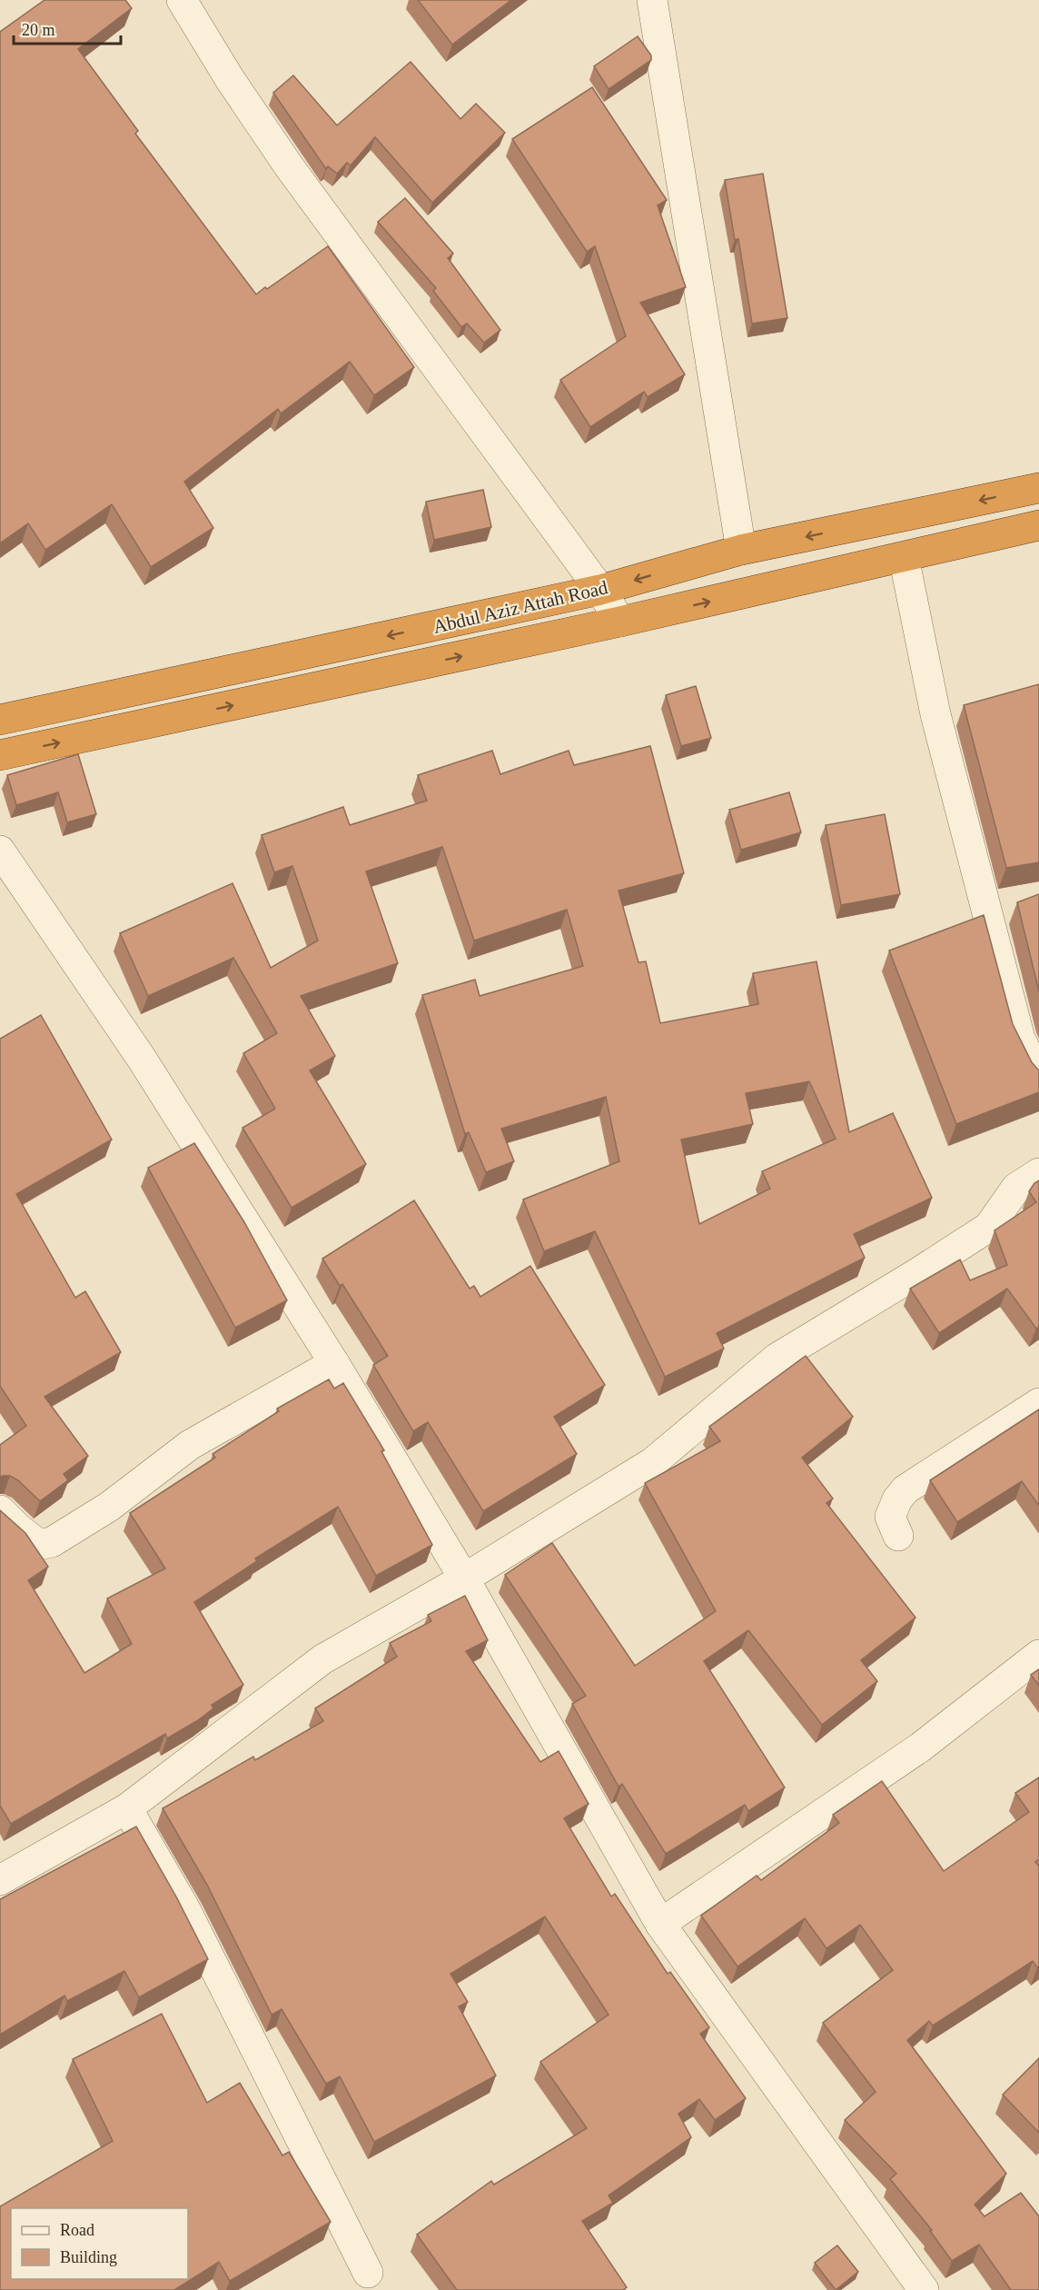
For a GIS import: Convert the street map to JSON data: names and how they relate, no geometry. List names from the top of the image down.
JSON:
{
  "streets": {
    "highway": ["Abdul Aziz Attah Road"]
  },
  "legend": ["Road", "Building"],
  "scale_bar": "20 m"
}
